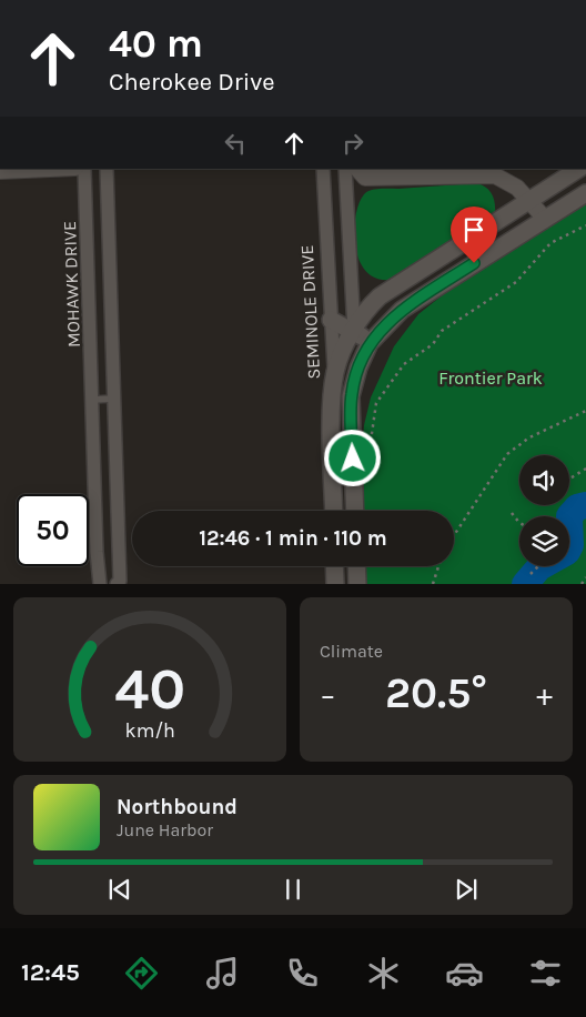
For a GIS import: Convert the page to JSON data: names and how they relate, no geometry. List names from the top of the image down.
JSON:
{
  "streets": {
    "main road": ["SEMINOLE DRIVE"],
    "street": ["MOHAWK DRIVE"]
  },
  "parks": ["Frontier Park"],
  "page": {
    "turn": ["40 m", "Cherokee Drive"],
    "limit": "50",
    "trip": "12:46 · 1 min · 110 m",
    "tile": "Climate",
    "heat": ["−", "20.5°", "+"],
    "song": ["Northbound", "June Harbor"],
    "tabs": "12:45",
    "gauge": ["40", "km/h"]
  }
}
